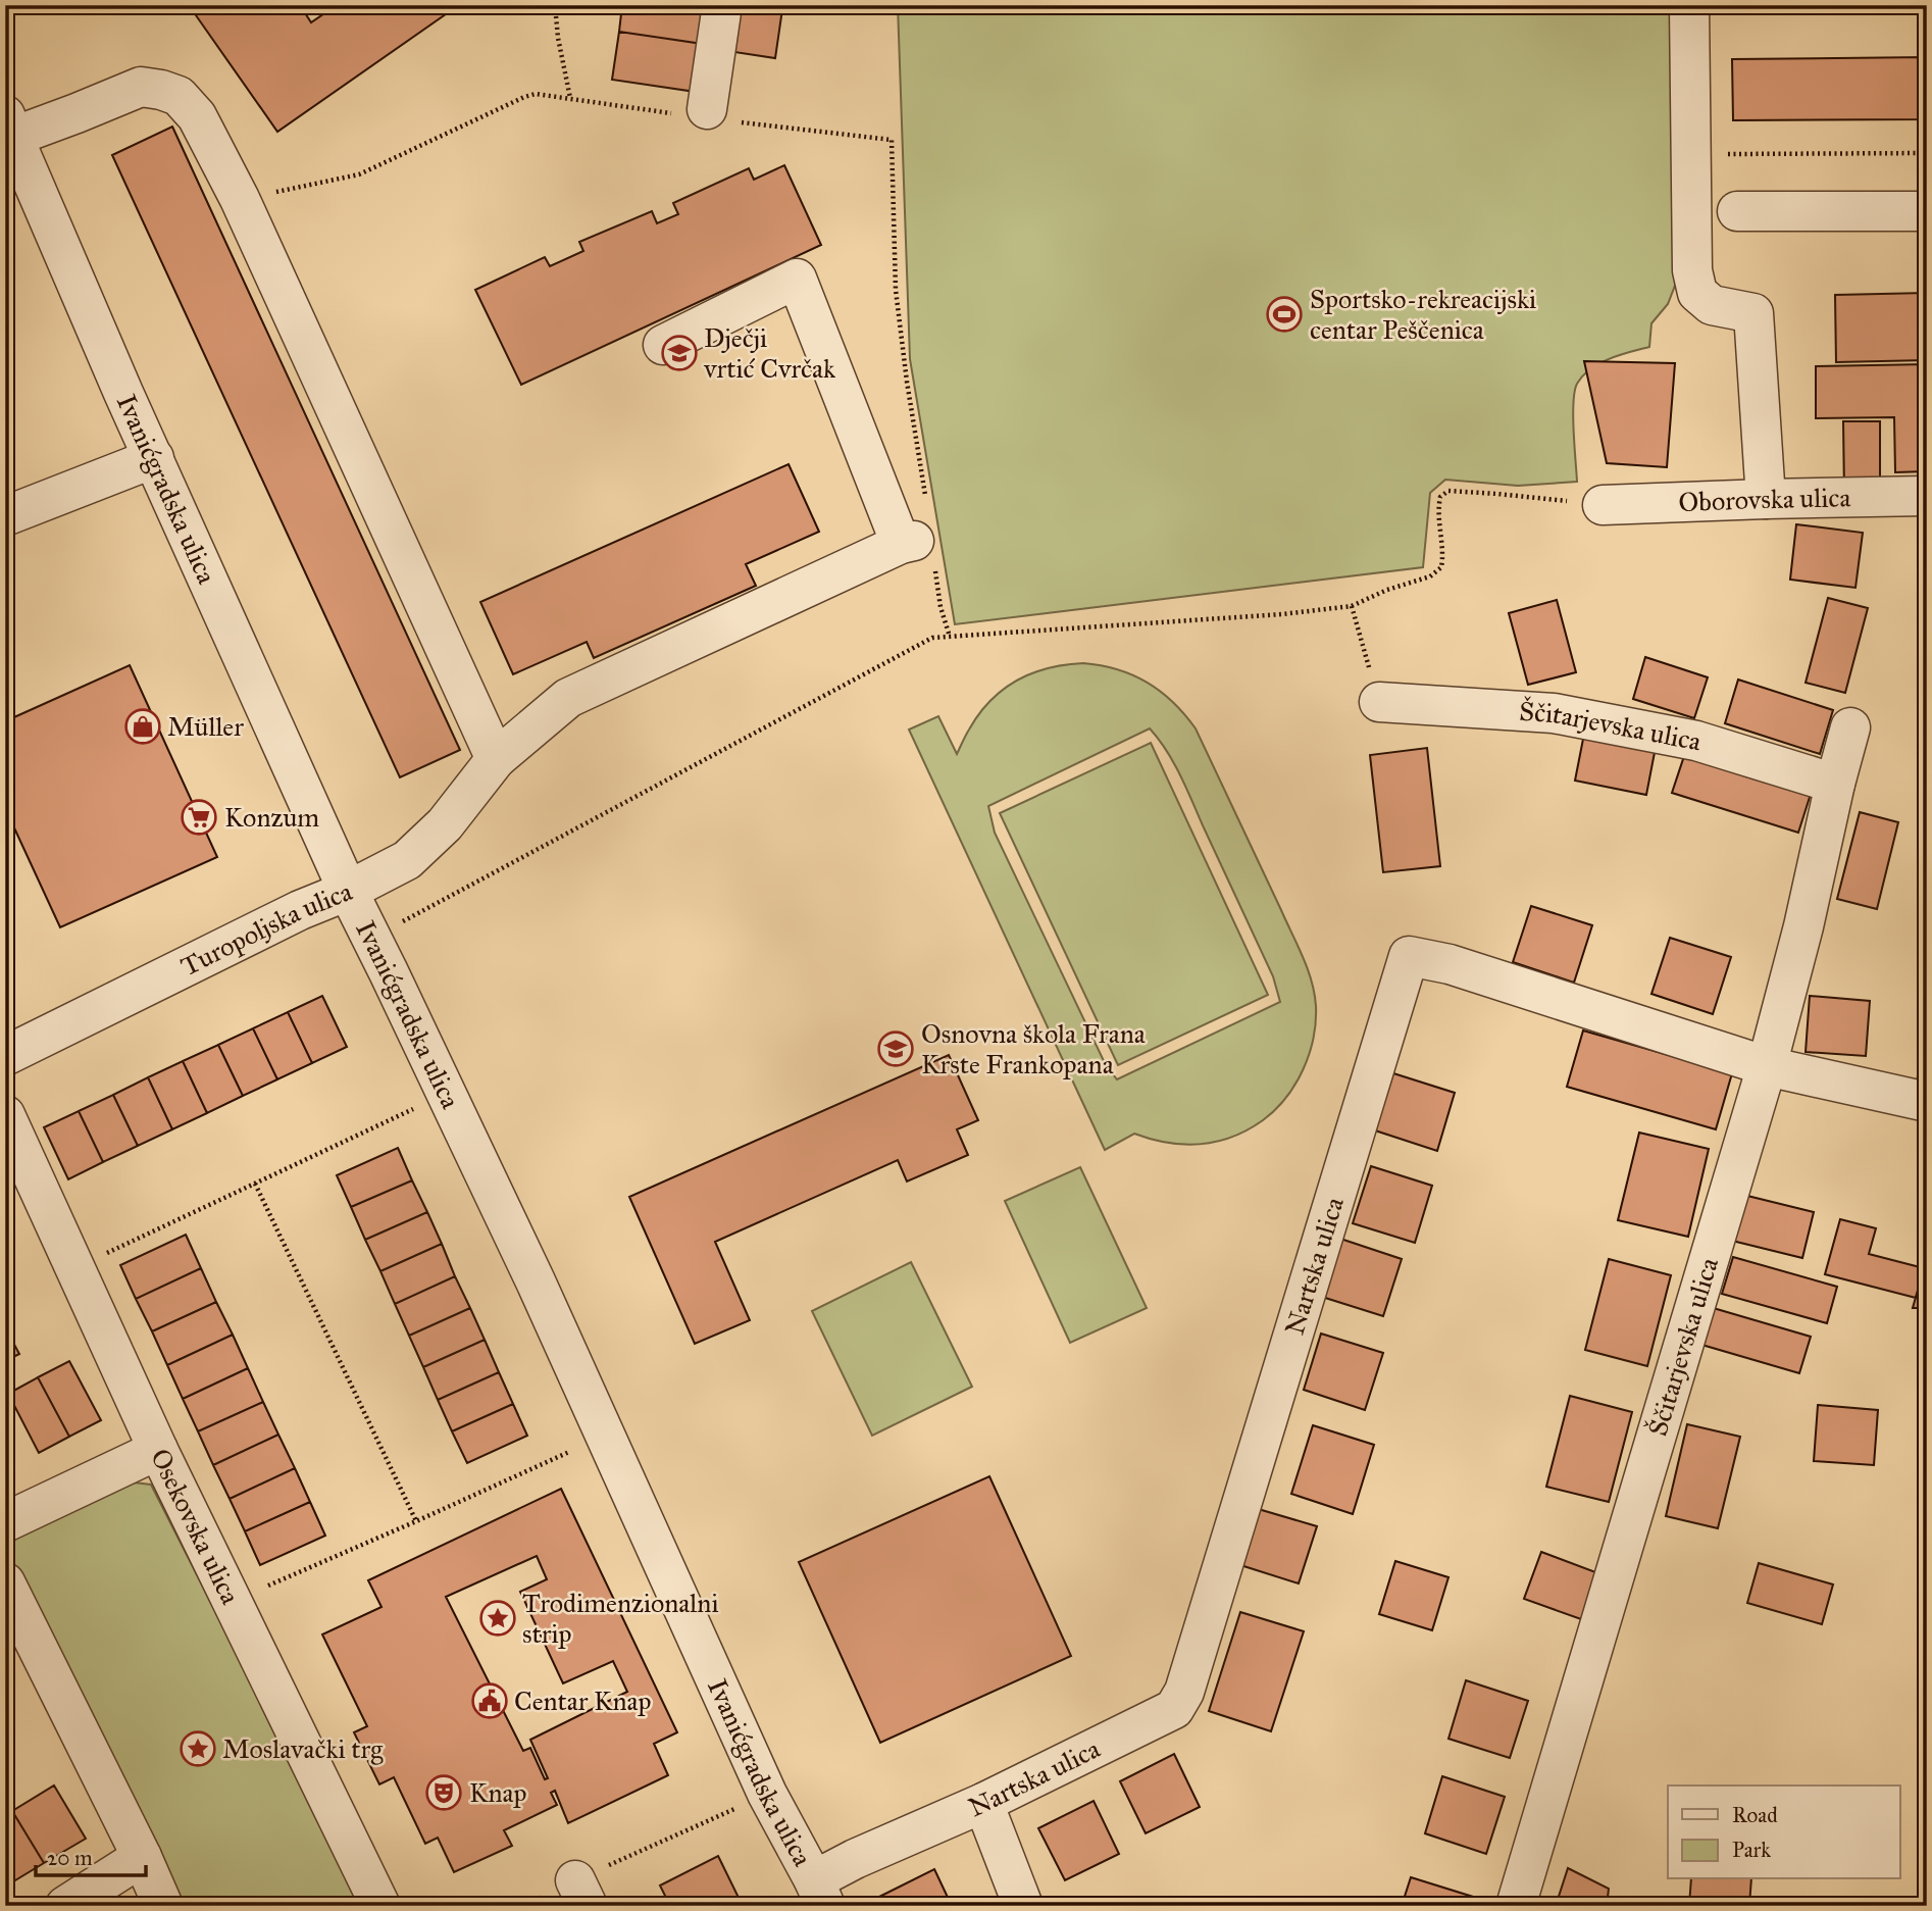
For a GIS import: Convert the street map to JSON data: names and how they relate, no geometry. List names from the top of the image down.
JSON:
{
  "streets": {
    "street": [
      "Ivanićgradska ulica",
      "Oborovska ulica",
      "Ščitarjevska ulica",
      "Turopoljska ulica",
      "Nartska ulica",
      "Osekovska ulica"
    ]
  },
  "crossings": [
    ["Ivanićgradska ulica", "Turopoljska ulica"],
    ["Ivanićgradska ulica", "Nartska ulica"],
    ["Ščitarjevska ulica", "Nartska ulica"]
  ],
  "places": {
    "sports": ["Sportsko-rekreacijski centar Peščenica"],
    "school or university": ["Dječji vrtić Cvrčak", "Osnovna škola Frana Krste Frankopana"],
    "shop": ["Müller"],
    "supermarket": ["Konzum"],
    "place": ["Trodimenzionalni strip", "Moslavački trg"],
    "public building": ["Centar Knap"],
    "theatre": ["Knap"]
  },
  "legend": ["Road", "Park"],
  "scale_bar": "20 m"
}
